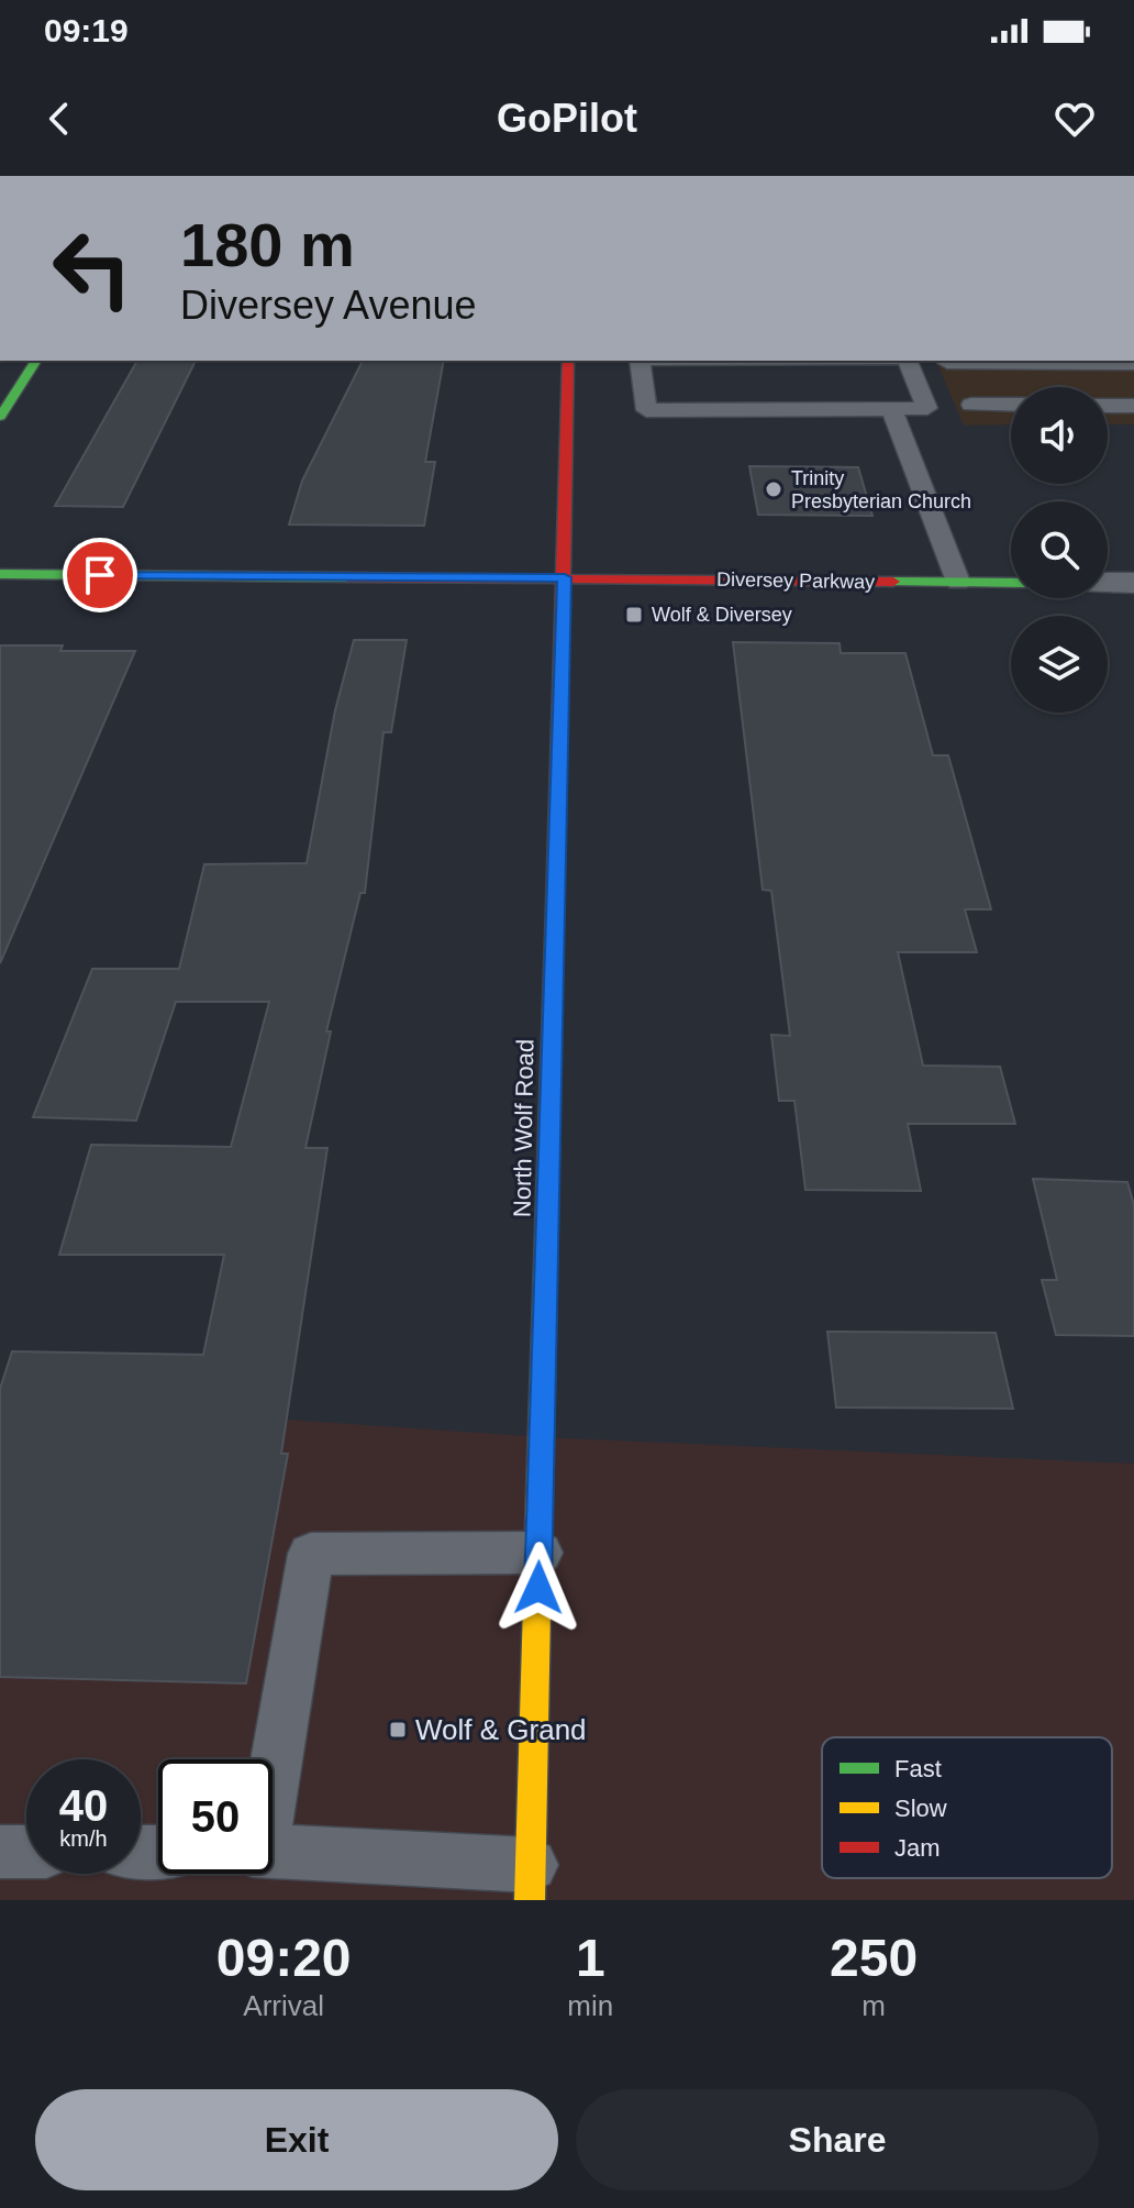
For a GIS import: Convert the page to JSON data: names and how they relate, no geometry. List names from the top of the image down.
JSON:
{
  "streets": {
    "main road": ["Diversey Parkway", "North Wolf Road"]
  },
  "crossings": [
    ["Diversey Parkway", "North Wolf Road"]
  ],
  "places": {
    "other": ["Trinity Presbyterian Church"],
    "transit": ["Wolf & Diversey", "Wolf & Grand"]
  },
  "legend": ["Fast", "Slow", "Jam"],
  "page": {
    "status": "09:19",
    "header": "GoPilot",
    "turn": ["180 m", "Diversey Avenue"],
    "speed": "40 km/h",
    "limit": "50",
    "eta": [
      "09:20",
      "Arrival",
      "1",
      "min",
      "250",
      "m"
    ],
    "buttons": ["Exit", "Share"]
  }
}
